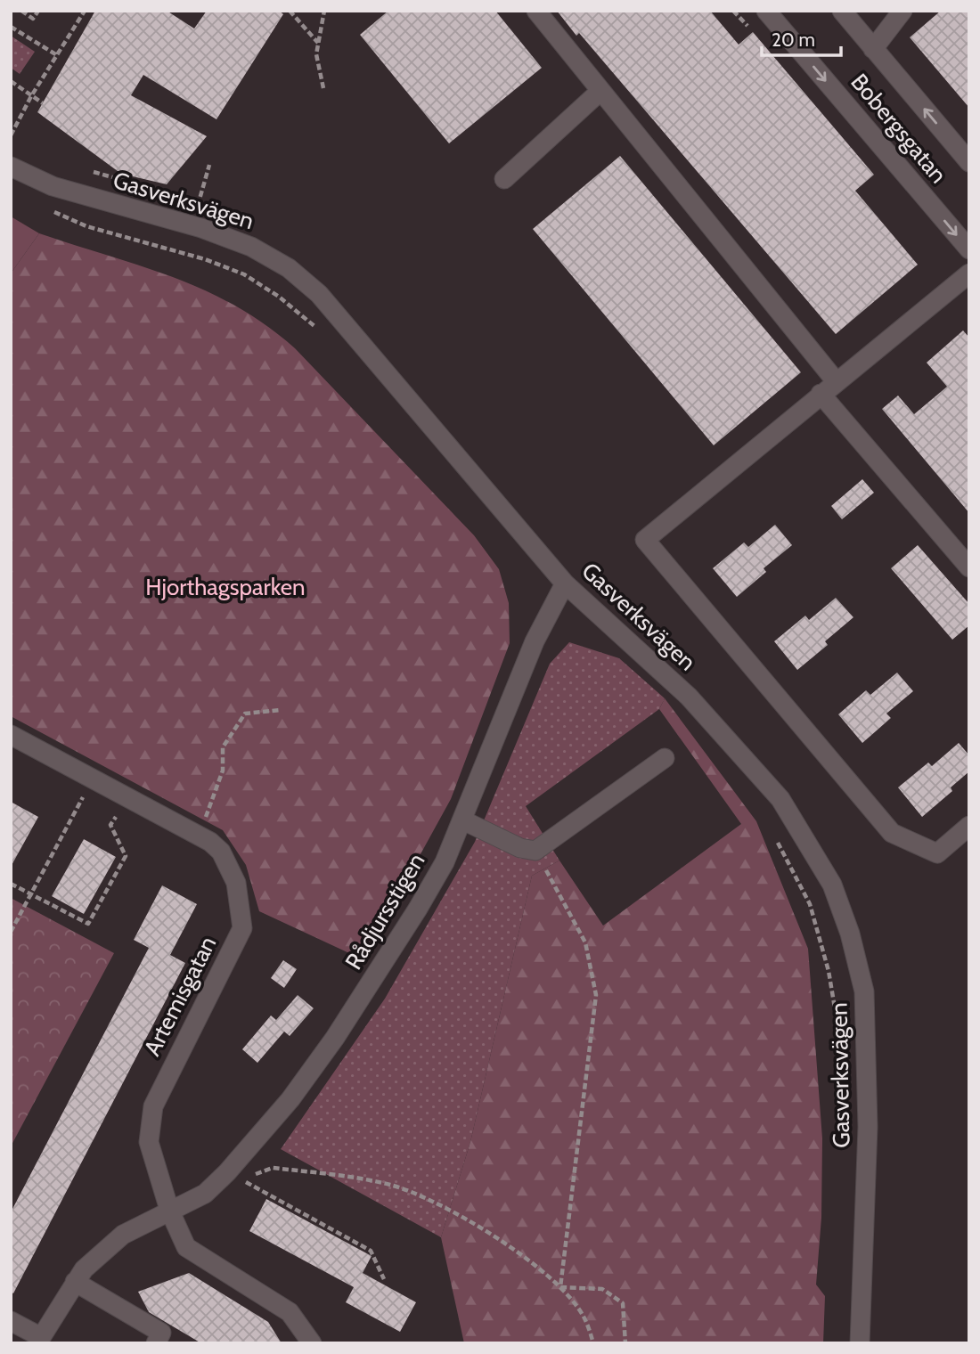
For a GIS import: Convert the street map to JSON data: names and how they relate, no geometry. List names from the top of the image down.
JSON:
{
  "streets": {
    "street": [
      "Bobergsgatan",
      "Gasverksvägen",
      "Rådjursstigen",
      "Artemisgatan"
    ]
  },
  "crossings": [
    ["Gasverksvägen", "Rådjursstigen"],
    ["Rådjursstigen", "Artemisgatan"]
  ],
  "parks": ["Hjorthagsparken"],
  "scale_bar": "20 m"
}
